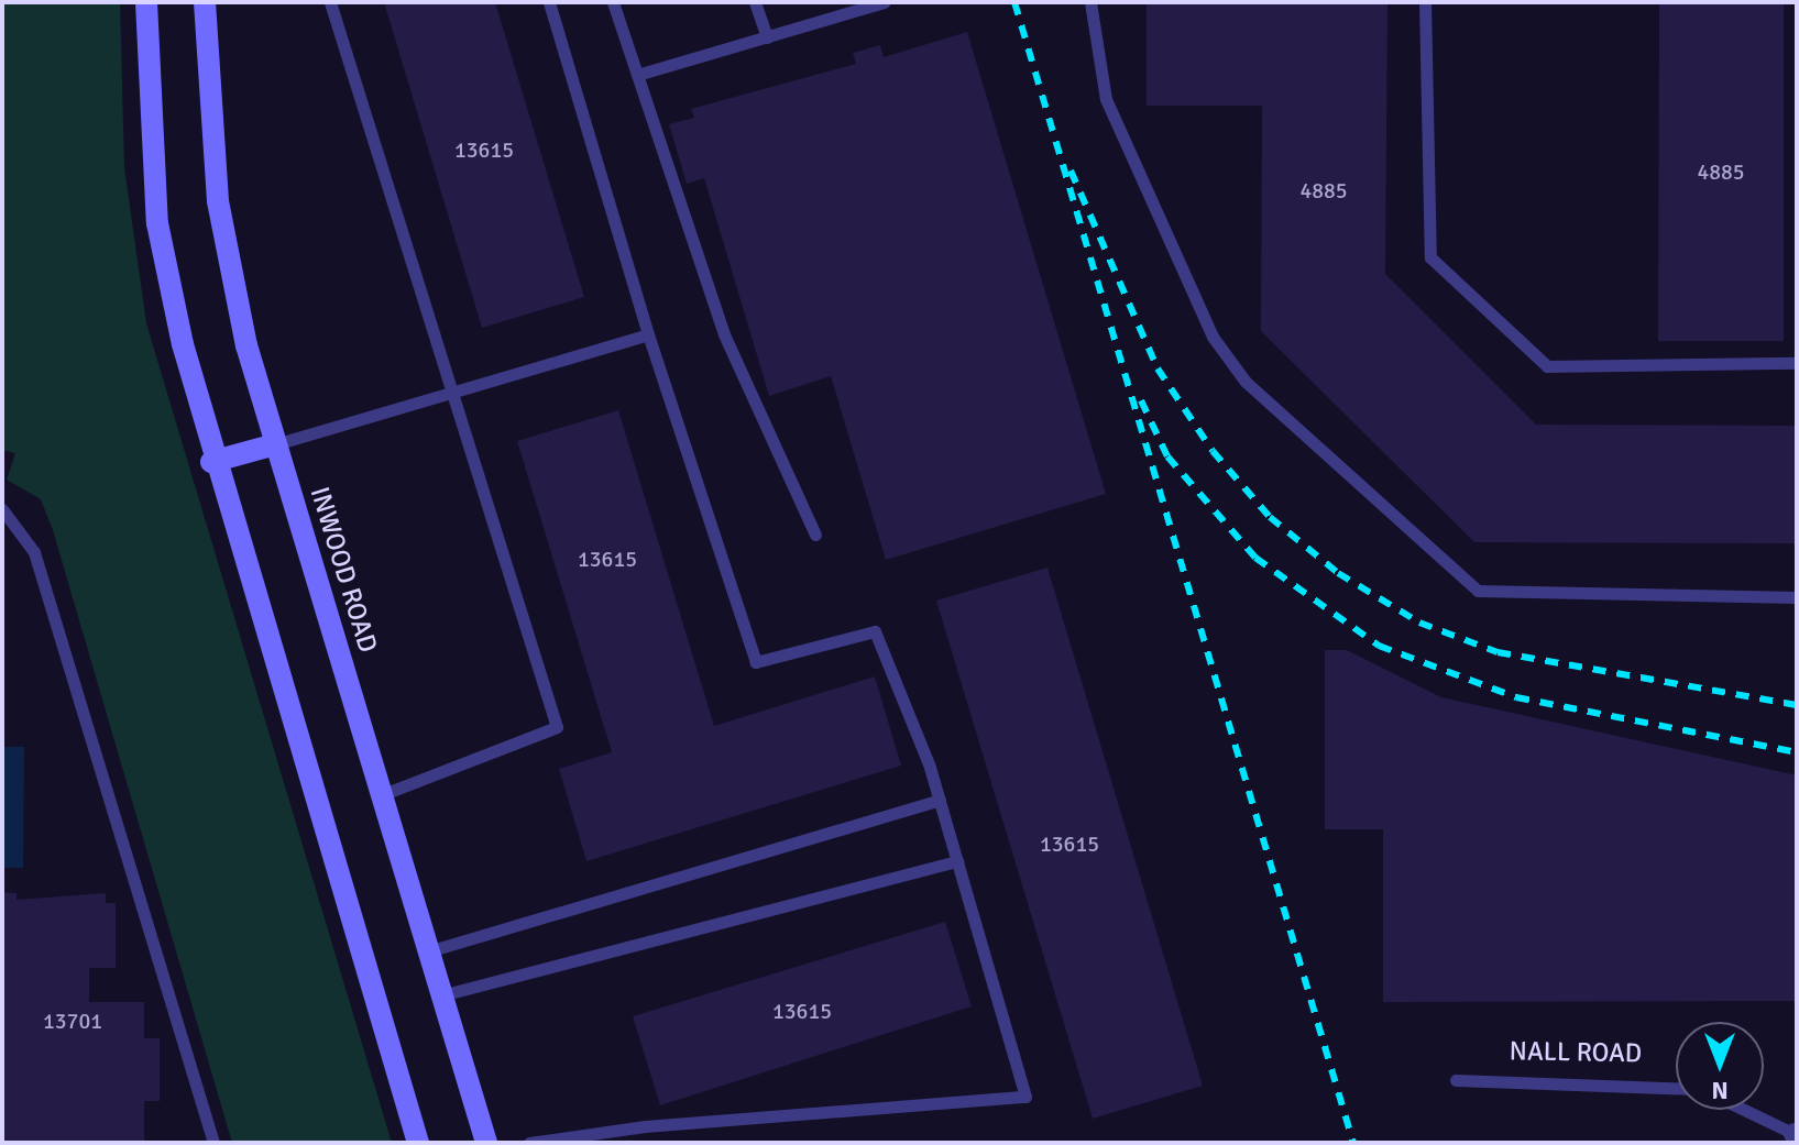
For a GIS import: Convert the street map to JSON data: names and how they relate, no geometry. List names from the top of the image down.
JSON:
{
  "streets": {
    "main road": ["INWOOD ROAD"],
    "lane": ["NALL ROAD"]
  },
  "house_numbers": [
    "13615",
    "4885",
    "4885",
    "13615",
    "13615",
    "13615",
    "13701"
  ],
  "north": "bottom"
}
